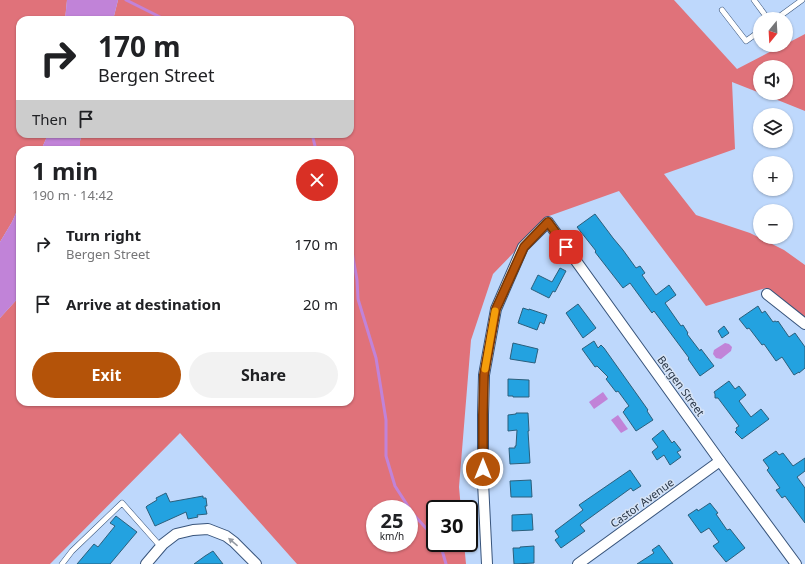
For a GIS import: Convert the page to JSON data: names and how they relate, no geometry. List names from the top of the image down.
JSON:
{
  "streets": {
    "street": ["Bergen Street", "Castor Avenue"]
  },
  "crossings": [
    ["Bergen Street", "Castor Avenue"]
  ],
  "north": "bottom",
  "page": {
    "map_buttons": ["+", "−"],
    "turn": ["170 m", "Bergen Street"],
    "then": "Then",
    "heading": ["1 min", "190 m · 14:42"],
    "list": [
      {
        "name": "Turn right",
        "note": "Bergen Street",
        "value": "170 m"
      },
      {
        "name": "Arrive at destination",
        "value": "20 m"
      }
    ],
    "buttons": ["Exit", "Share"],
    "speed": "25 km/h",
    "limit": "30"
  }
}
